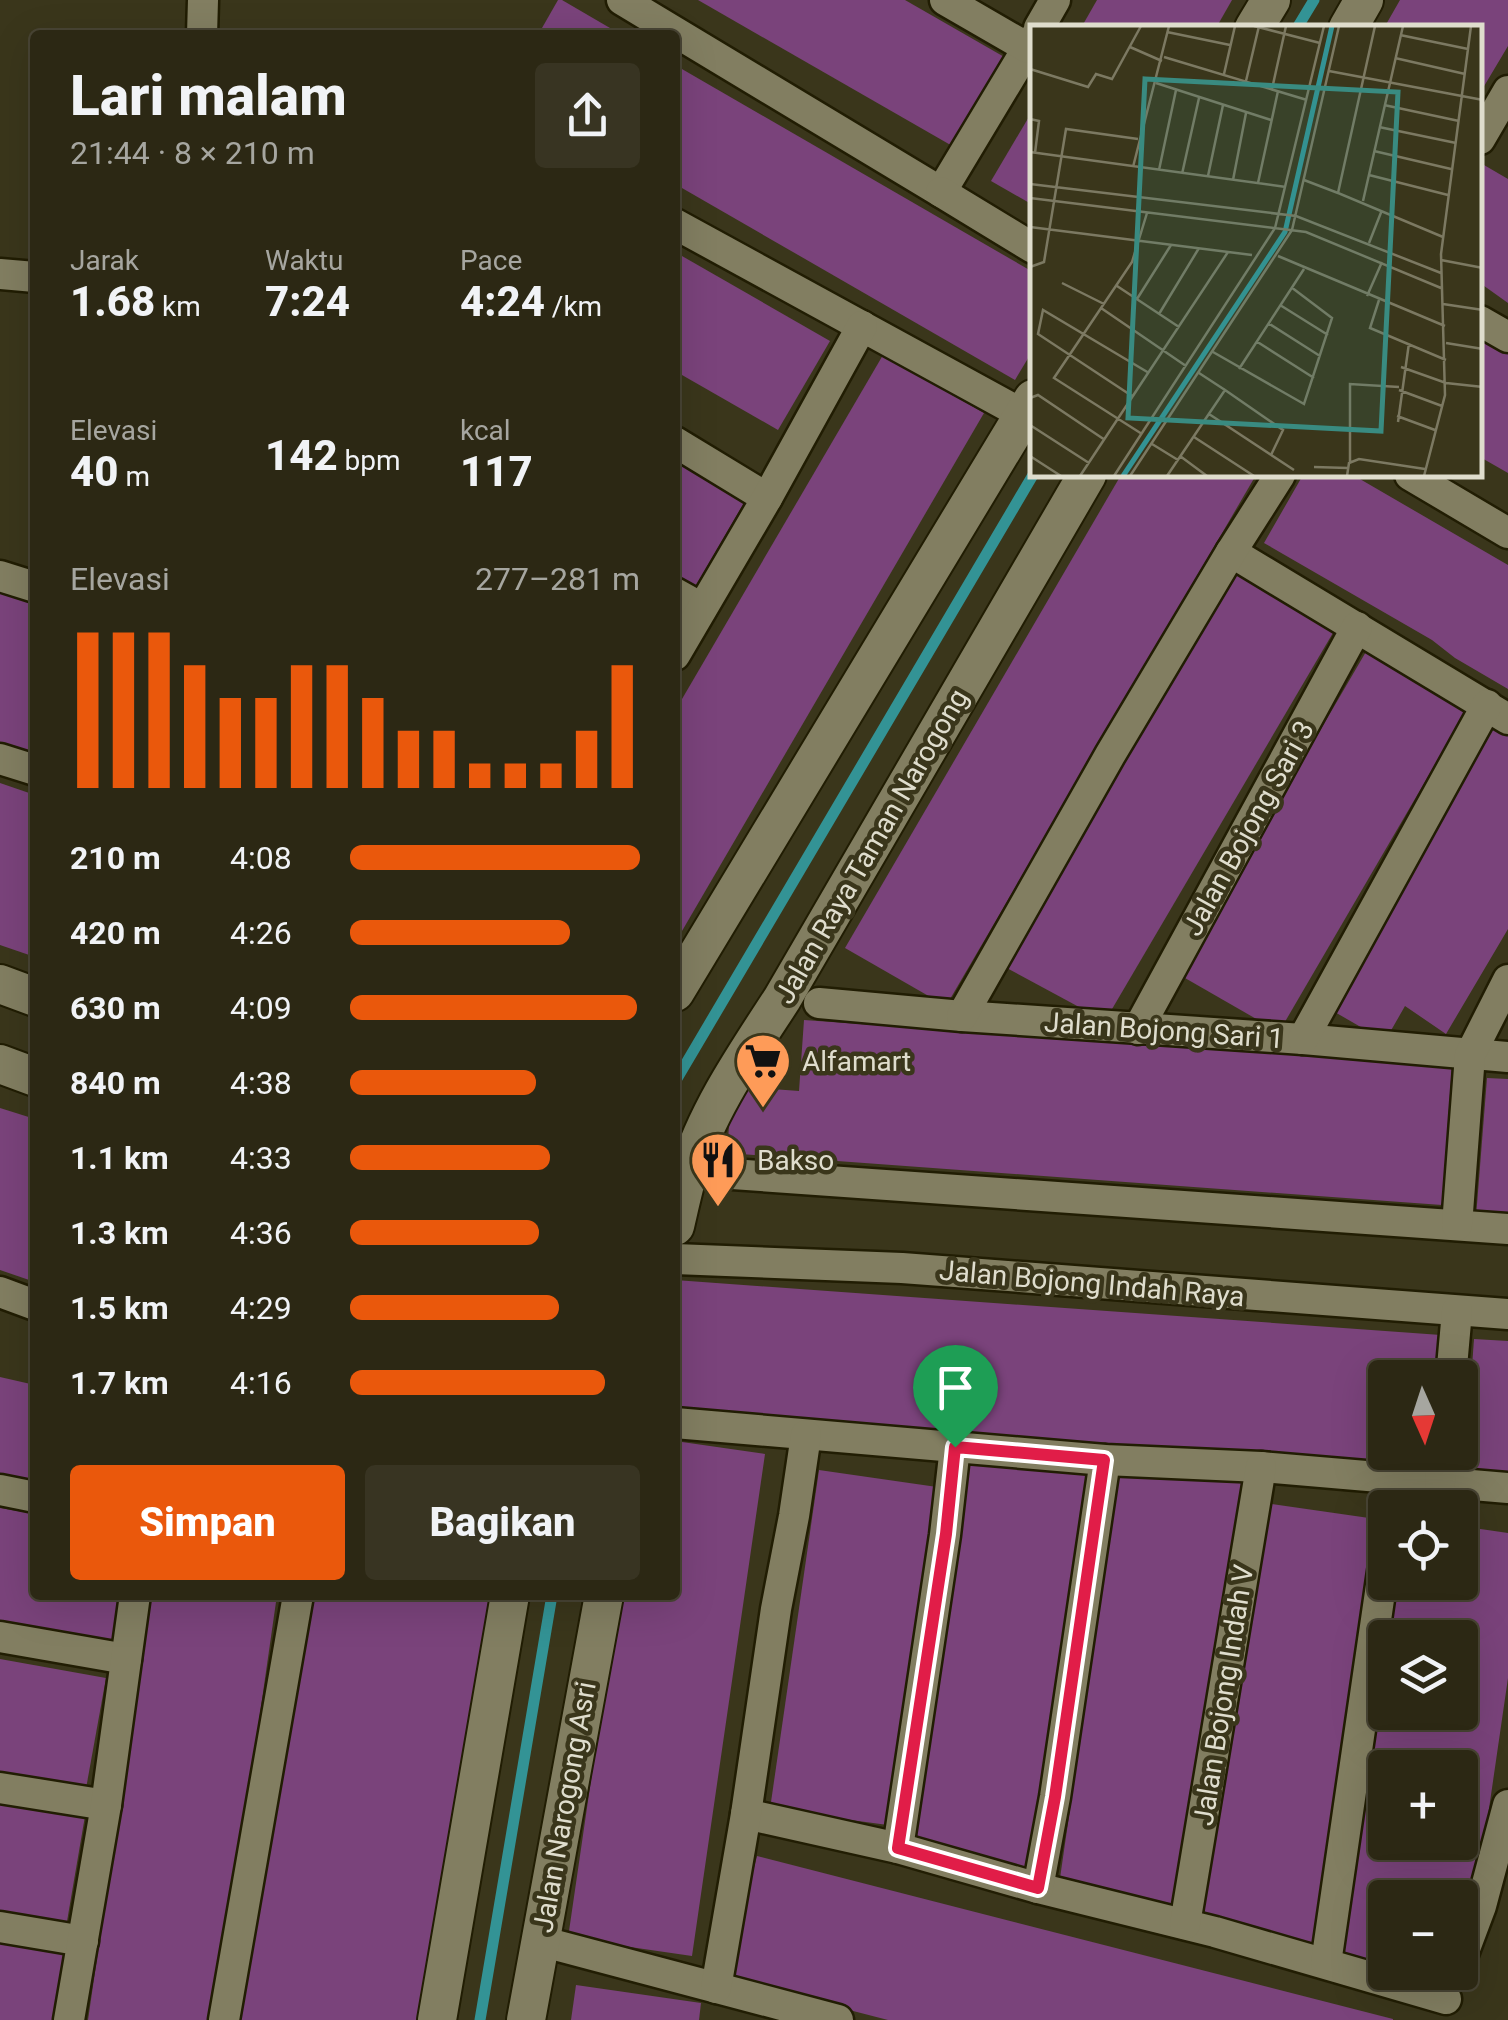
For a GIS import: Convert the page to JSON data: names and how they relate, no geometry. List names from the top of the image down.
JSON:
{
  "streets": {
    "street": [
      "Jalan Bojong Sari 3",
      "Jalan Raya Taman Narogong",
      "Jalan Bojong Sari 1",
      "Jalan Bojong Indah Raya",
      "Jalan Bojong Indah V",
      "Jalan Narogong Asri"
    ]
  },
  "crossings": [
    ["Jalan Bojong Sari 3", "Jalan Bojong Sari 1"]
  ],
  "places": {
    "supermarket": ["Alfamart"],
    "restaurant": ["Bakso"]
  },
  "north": "bottom",
  "page": {
    "heading": ["Lari malam", "21:44 · 8 × 210 m"],
    "stats": [
      ["Jarak", "1.68 km"],
      ["Waktu", "7:24"],
      ["Pace", "4:24 /km"],
      ["Elevasi", "40 m"],
      ["142 bpm"],
      ["kcal", "117"]
    ],
    "chart": ["Elevasi", "277–281 m"],
    "list": [
      {
        "name": "210 m",
        "note": "4:08"
      },
      {
        "name": "420 m",
        "note": "4:26"
      },
      {
        "name": "630 m",
        "note": "4:09"
      },
      {
        "name": "840 m",
        "note": "4:38"
      },
      {
        "name": "1.1 km",
        "note": "4:33"
      },
      {
        "name": "1.3 km",
        "note": "4:36"
      },
      {
        "name": "1.5 km",
        "note": "4:29"
      },
      {
        "name": "1.7 km",
        "note": "4:16"
      }
    ],
    "map_buttons": ["+", "−"],
    "buttons": ["Simpan", "Bagikan"]
  }
}
